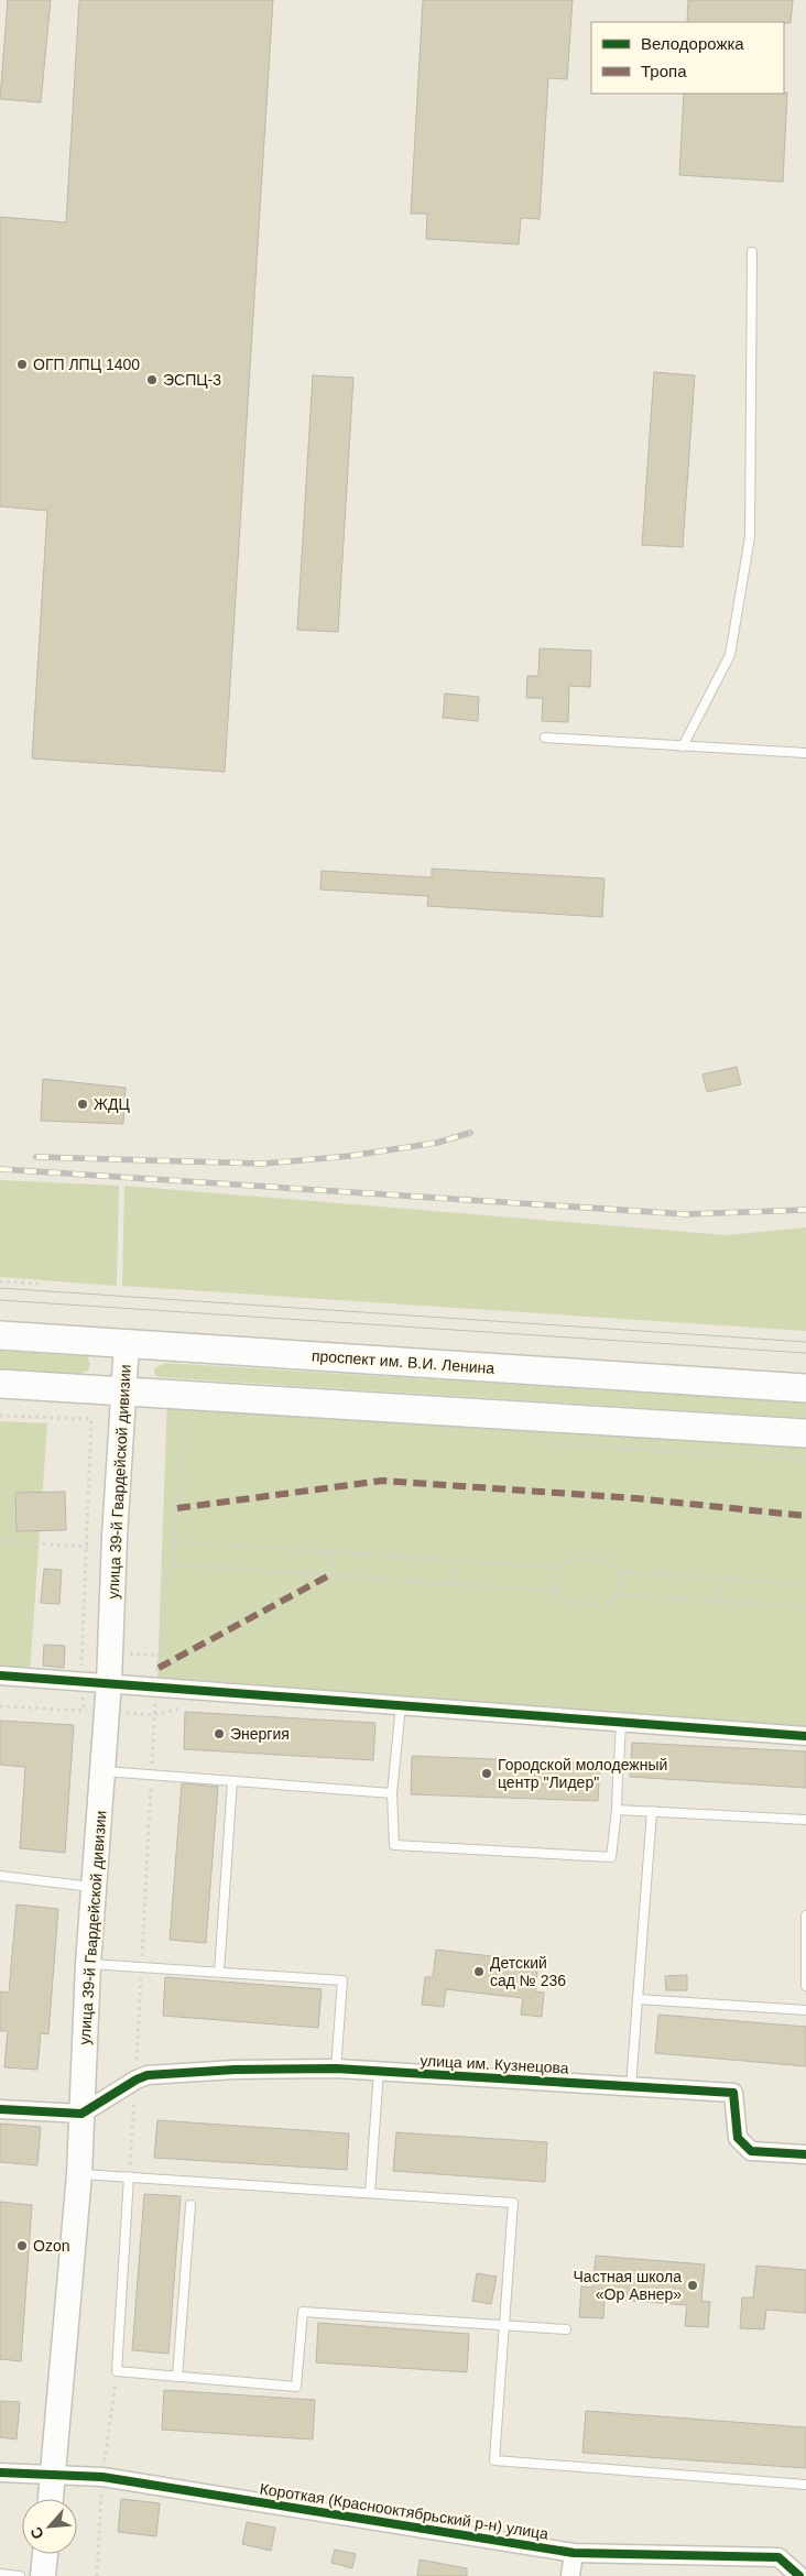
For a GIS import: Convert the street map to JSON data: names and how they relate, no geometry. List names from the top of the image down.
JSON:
{
  "streets": {
    "main road": ["проспект им. В.И. Ленина", "улица 39-й Гвардейской дивизии"],
    "street": ["улица им. Кузнецова", "Короткая (Краснооктябрьский р-н) улица"]
  },
  "crossings": [
    ["проспект им. В.И. Ленина", "улица 39-й Гвардейской дивизии"],
    ["улица 39-й Гвардейской дивизии", "Короткая (Краснооктябрьский р-н) улица"]
  ],
  "places": [
    "ОГП ЛПЦ 1400",
    "ЭСПЦ-3",
    "ЖДЦ",
    "Энергия",
    "Городской молодежный центр \"Лидер\"",
    "Детский сад № 236",
    "Ozon",
    "Частная школа «Ор Авнер»"
  ],
  "legend": ["Велодорожка", "Тропа"],
  "north": "bottom left"
}
